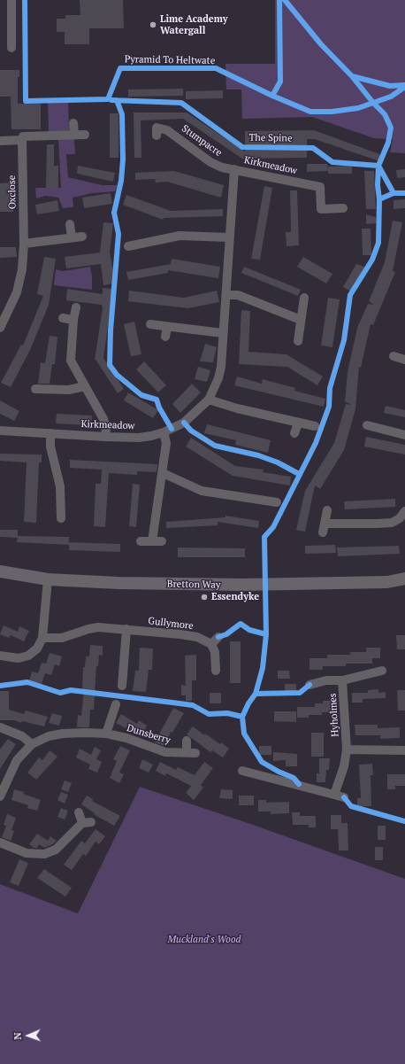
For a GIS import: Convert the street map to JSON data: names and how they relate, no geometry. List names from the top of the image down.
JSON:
{
  "streets": {
    "street": [
      "Stumpacre",
      "Kirkmeadow",
      "Oxclose",
      "Bretton Way",
      "Gullymore",
      "Hyholmes",
      "Dunsberry"
    ],
    "cycle path": ["Pyramid To Heltwate", "The Spine"]
  },
  "crossings": [
    ["Stumpacre", "Kirkmeadow"]
  ],
  "parks": ["Muckland's Wood"],
  "places": ["Lime Academy Watergall", "Essendyke"],
  "north": "left"
}
